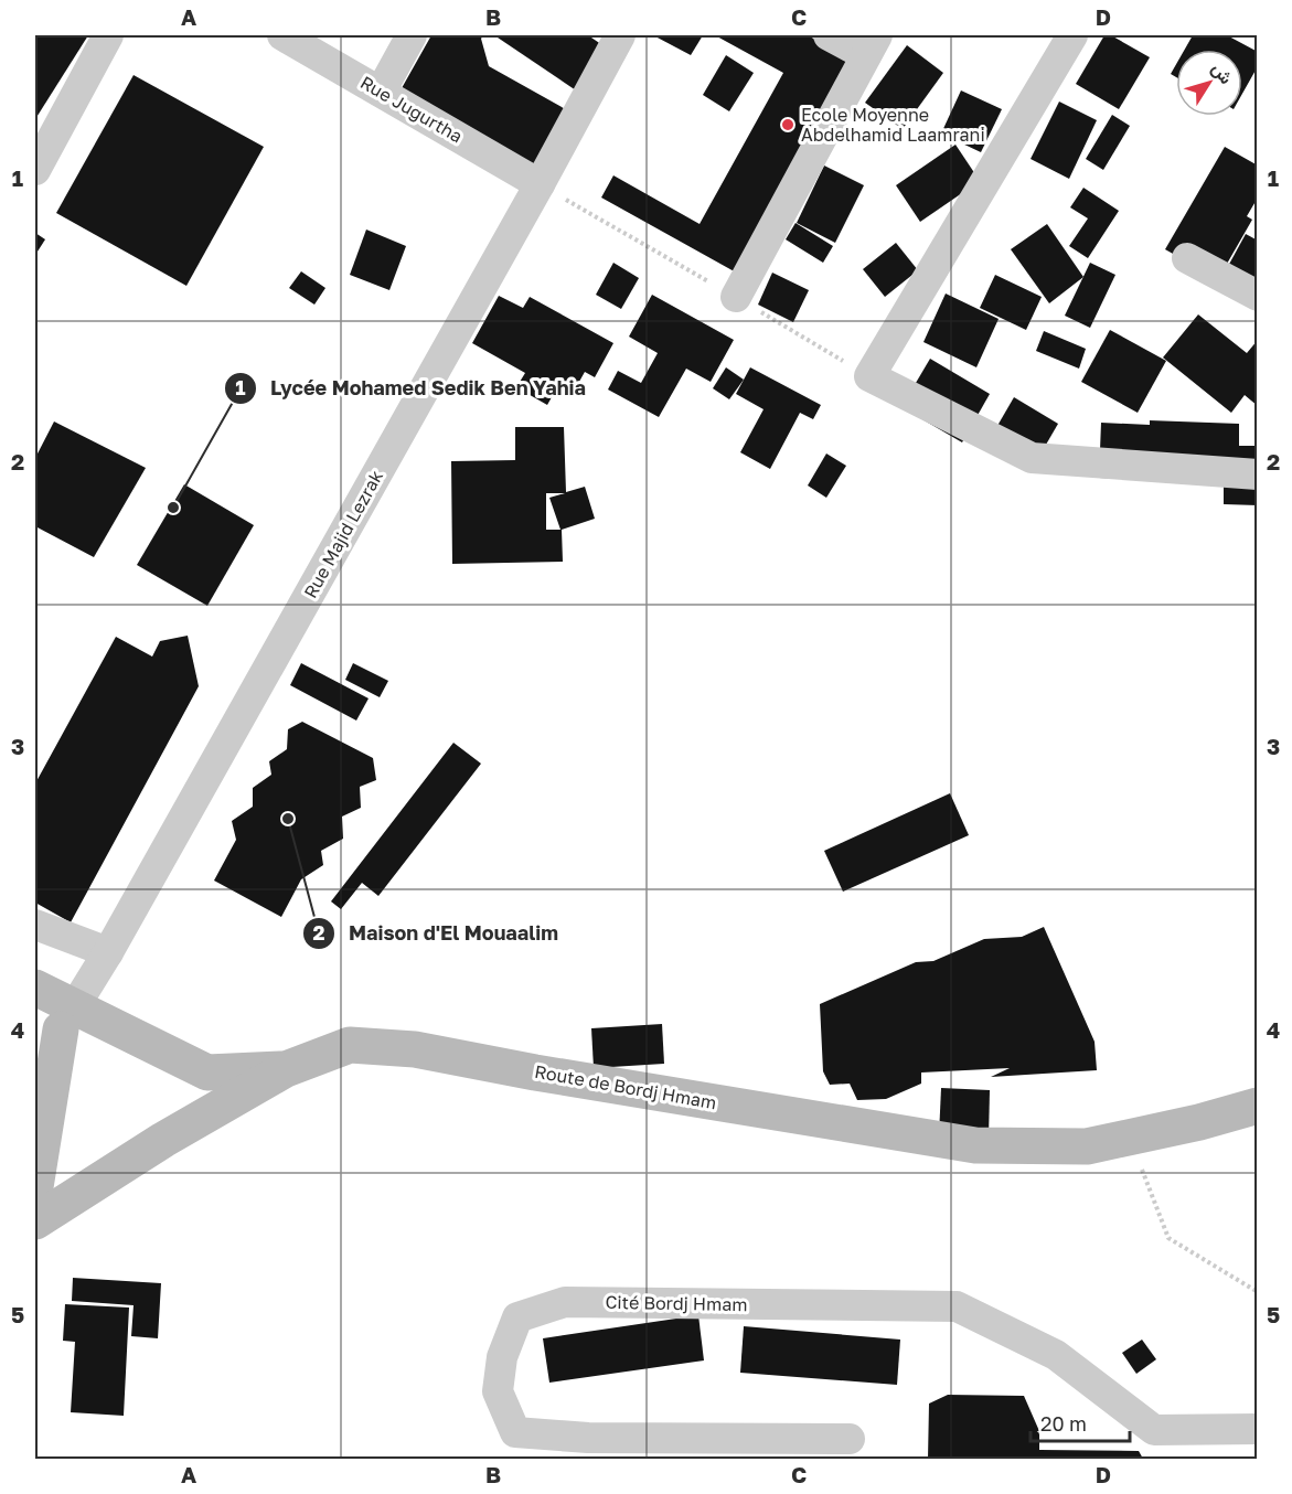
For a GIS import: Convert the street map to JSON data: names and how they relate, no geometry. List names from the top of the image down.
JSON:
{
  "streets": {
    "main road": ["Route de Bordj Hmam"],
    "street": ["Rue Jugurtha", "Rue Majid Lezrak", "Cité Bordj Hmam"]
  },
  "crossings": [
    ["Rue Jugurtha", "Rue Majid Lezrak"]
  ],
  "places": ["Ecole Moyenne Abdelhamid Laamrani", "Lycée Mohamed Sedik Ben Yahia", "Maison d'El Mouaalim"],
  "scale_bar": "20 m",
  "north": "top right",
  "grid": {
    "columns": [
      "A",
      "B",
      "C",
      "D"
    ],
    "rows": [
      "1",
      "2",
      "3",
      "4",
      "5"
    ]
  }
}
